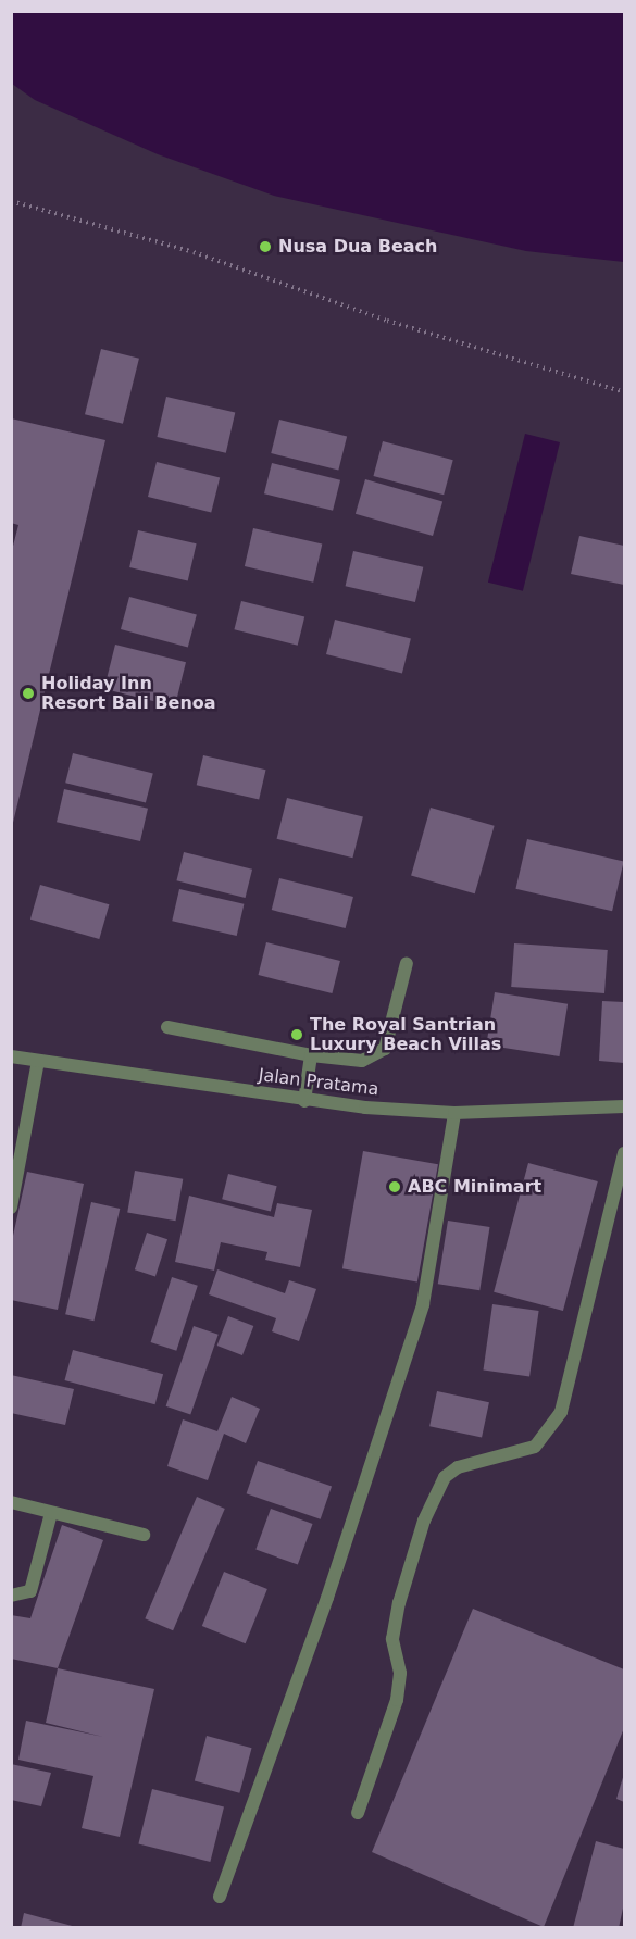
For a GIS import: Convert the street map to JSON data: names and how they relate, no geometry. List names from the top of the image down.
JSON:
{
  "streets": {
    "street": ["Jalan Pratama"]
  },
  "places": [
    "Nusa Dua Beach",
    "Holiday Inn Resort Bali Benoa",
    "The Royal Santrian Luxury Beach Villas",
    "ABC Minimart"
  ]
}
